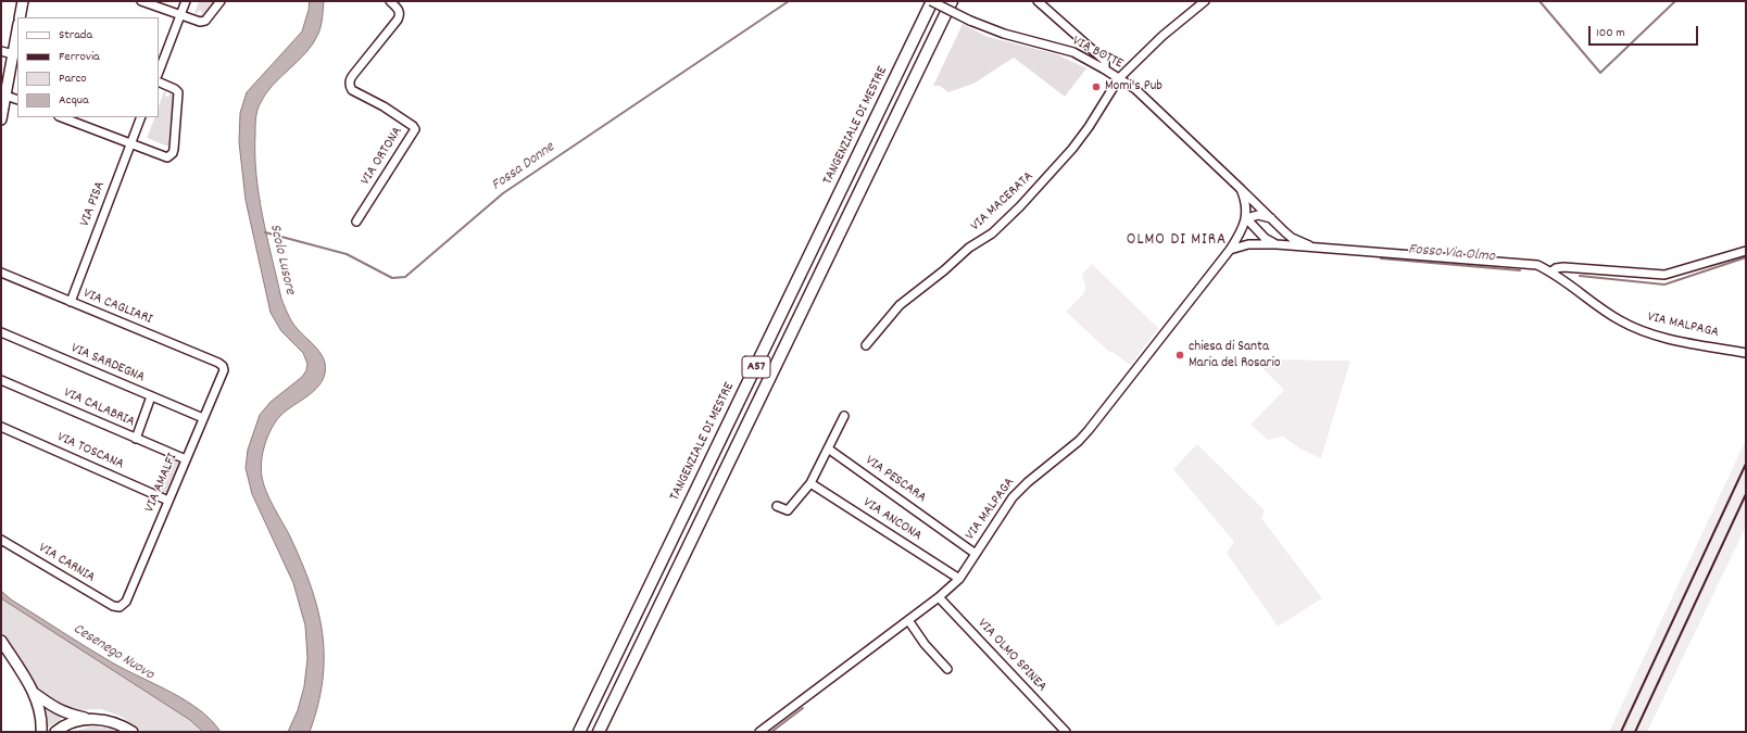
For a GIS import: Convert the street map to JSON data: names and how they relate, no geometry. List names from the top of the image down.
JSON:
{
  "streets": {
    "highway": ["TANGENZIALE DI MESTRE", "A57"],
    "street": [
      "VIA BOTTE",
      "VIA ORTONA",
      "VIA MACERATA",
      "VIA PISA",
      "VIA CAGLIARI",
      "VIA MALPAGA",
      "VIA SARDEGNA",
      "VIA CALABRIA",
      "VIA TOSCANA",
      "VIA PESCARA",
      "VIA AMALFI",
      "VIA ANCONA",
      "VIA CARNIA",
      "VIA OLMO SPINEA"
    ]
  },
  "crossings": [
    ["VIA BOTTE", "TANGENZIALE DI MESTRE"],
    ["VIA BOTTE", "VIA MACERATA"],
    ["VIA BOTTE", "VIA MALPAGA"],
    ["VIA PISA", "VIA CAGLIARI"],
    ["VIA CAGLIARI", "VIA AMALFI"],
    ["VIA MALPAGA", "VIA PESCARA"],
    ["VIA MALPAGA", "VIA ANCONA"],
    ["VIA MALPAGA", "VIA OLMO SPINEA"],
    ["VIA SARDEGNA", "VIA AMALFI"],
    ["VIA CALABRIA", "VIA AMALFI"],
    ["VIA TOSCANA", "VIA AMALFI"],
    ["VIA AMALFI", "VIA CARNIA"]
  ],
  "districts": ["OLMO DI MIRA"],
  "water": [
    "Fossa Donne",
    "Fosso Via Olmo",
    "Scolo Lusore",
    "Cesenego Nuovo"
  ],
  "places": ["Momi's Pub", "chiesa di Santa Maria del Rosario"],
  "legend": [
    "Strada",
    "Ferrovia",
    "Parco",
    "Acqua"
  ],
  "scale_bar": "100 m"
}
